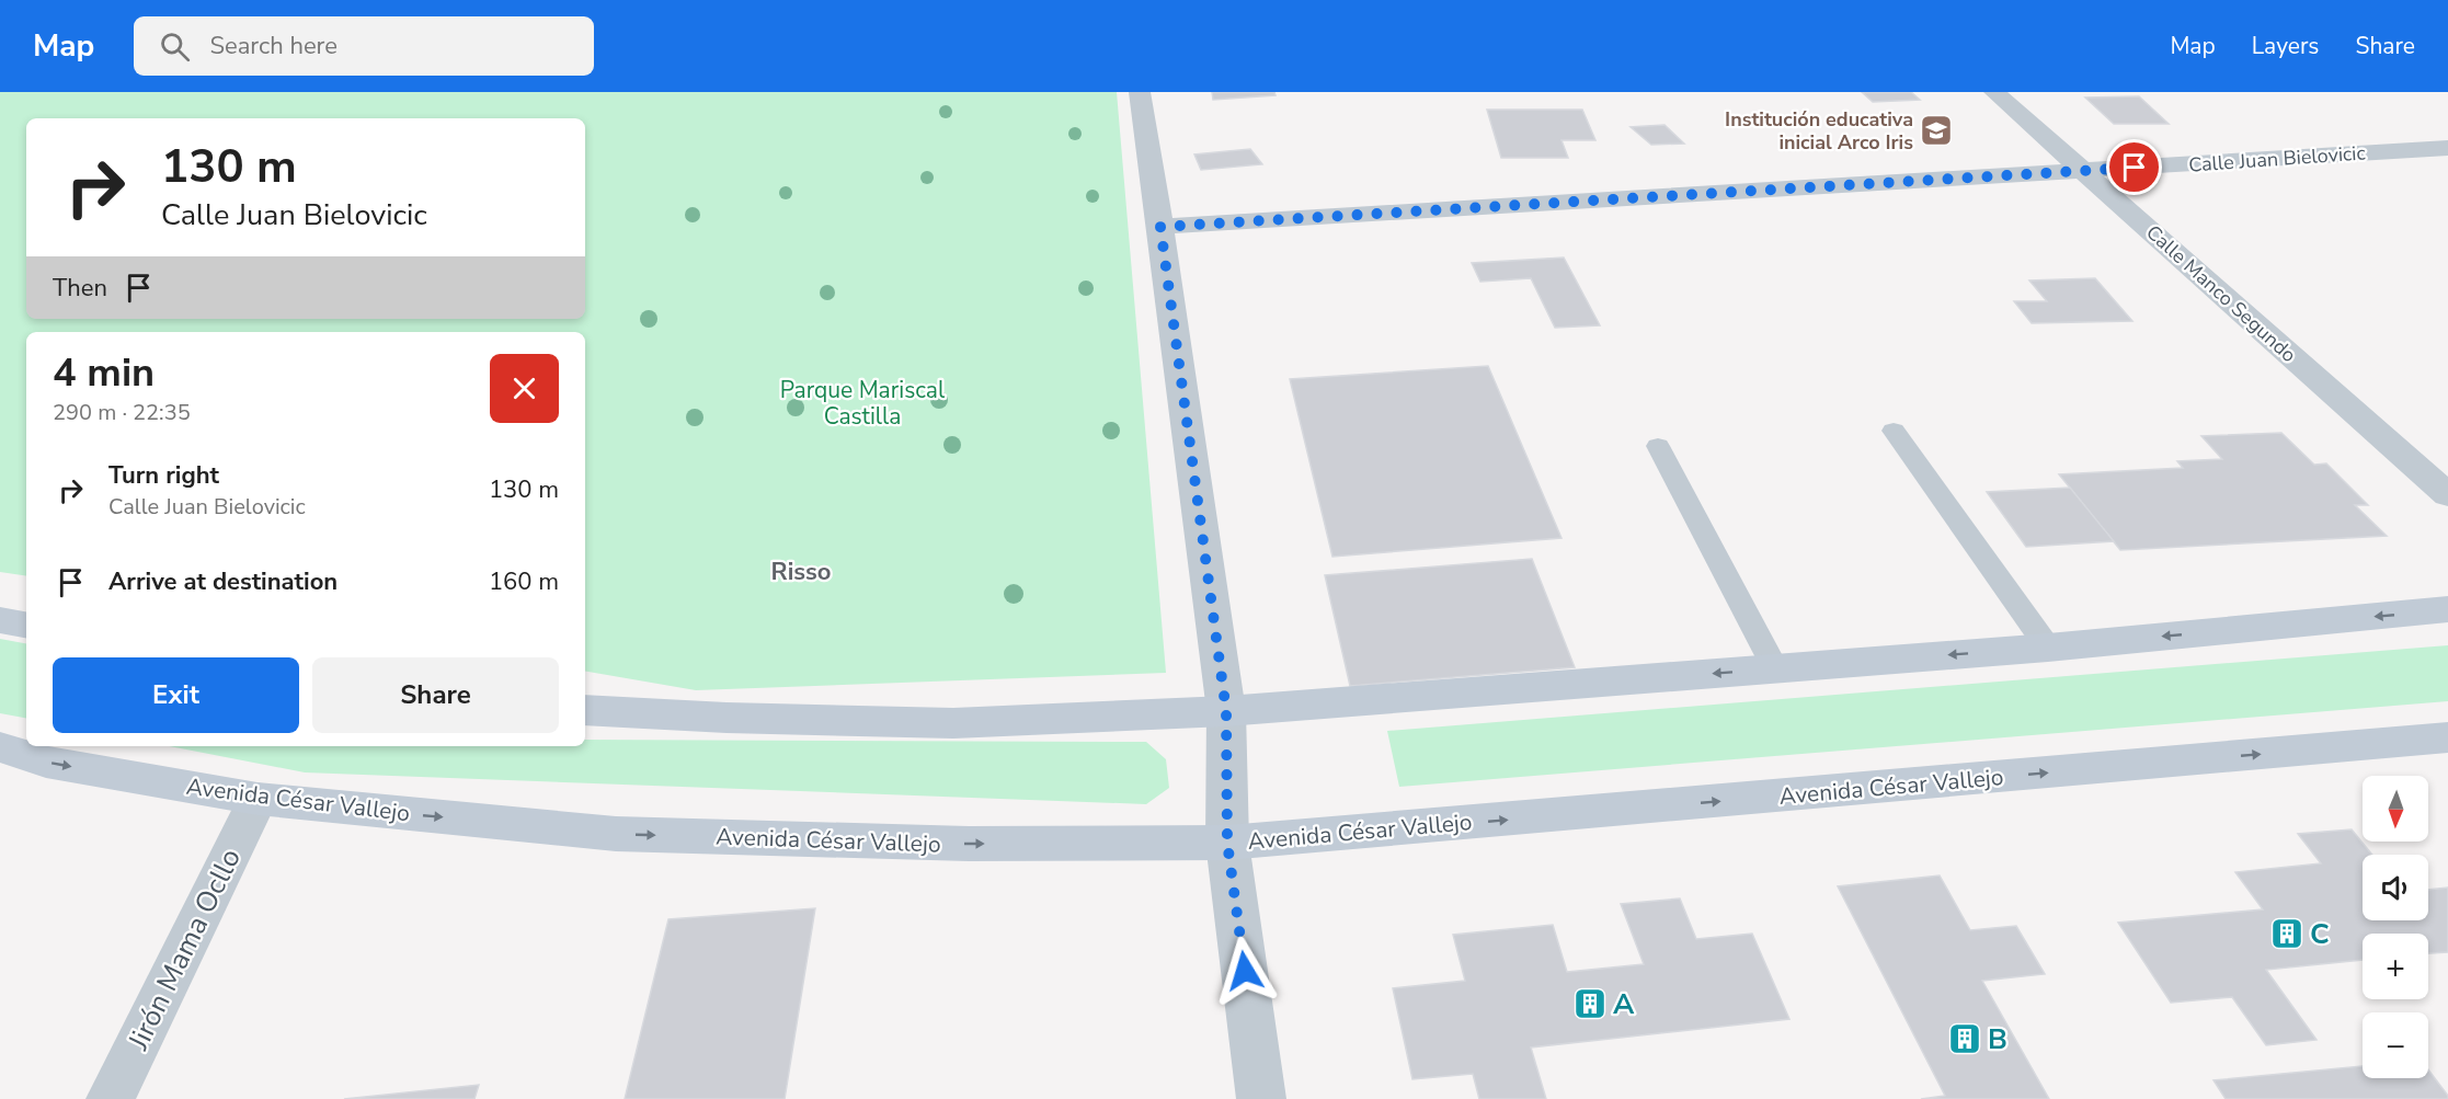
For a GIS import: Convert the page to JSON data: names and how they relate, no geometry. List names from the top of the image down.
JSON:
{
  "streets": {
    "main road": ["Avenida César Vallejo"],
    "street": ["Calle Juan Bielovicic", "Calle Manco Segundo", "Jirón Mama Ocllo"]
  },
  "crossings": [
    ["Calle Juan Bielovicic", "Calle Manco Segundo"],
    ["Avenida César Vallejo", "Jirón Mama Ocllo"]
  ],
  "districts": ["Risso"],
  "parks": ["Parque Mariscal Castilla"],
  "places": {
    "school or university": ["Institución educativa inicial Arco Iris"],
    "building": ["C", "A", "B"]
  },
  "north": "bottom",
  "page": {
    "header": "Map",
    "search": "Search here",
    "nav": ["Map", "Layers", "Share"],
    "turn": ["130 m", "Calle Juan Bielovicic"],
    "then": "Then",
    "heading": ["4 min", "290 m · 22:35"],
    "list": [
      {
        "name": "Turn right",
        "note": "Calle Juan Bielovicic",
        "value": "130 m"
      },
      {
        "name": "Arrive at destination",
        "value": "160 m"
      }
    ],
    "buttons": ["Exit", "Share"],
    "map_buttons": ["+", "−"]
  }
}
